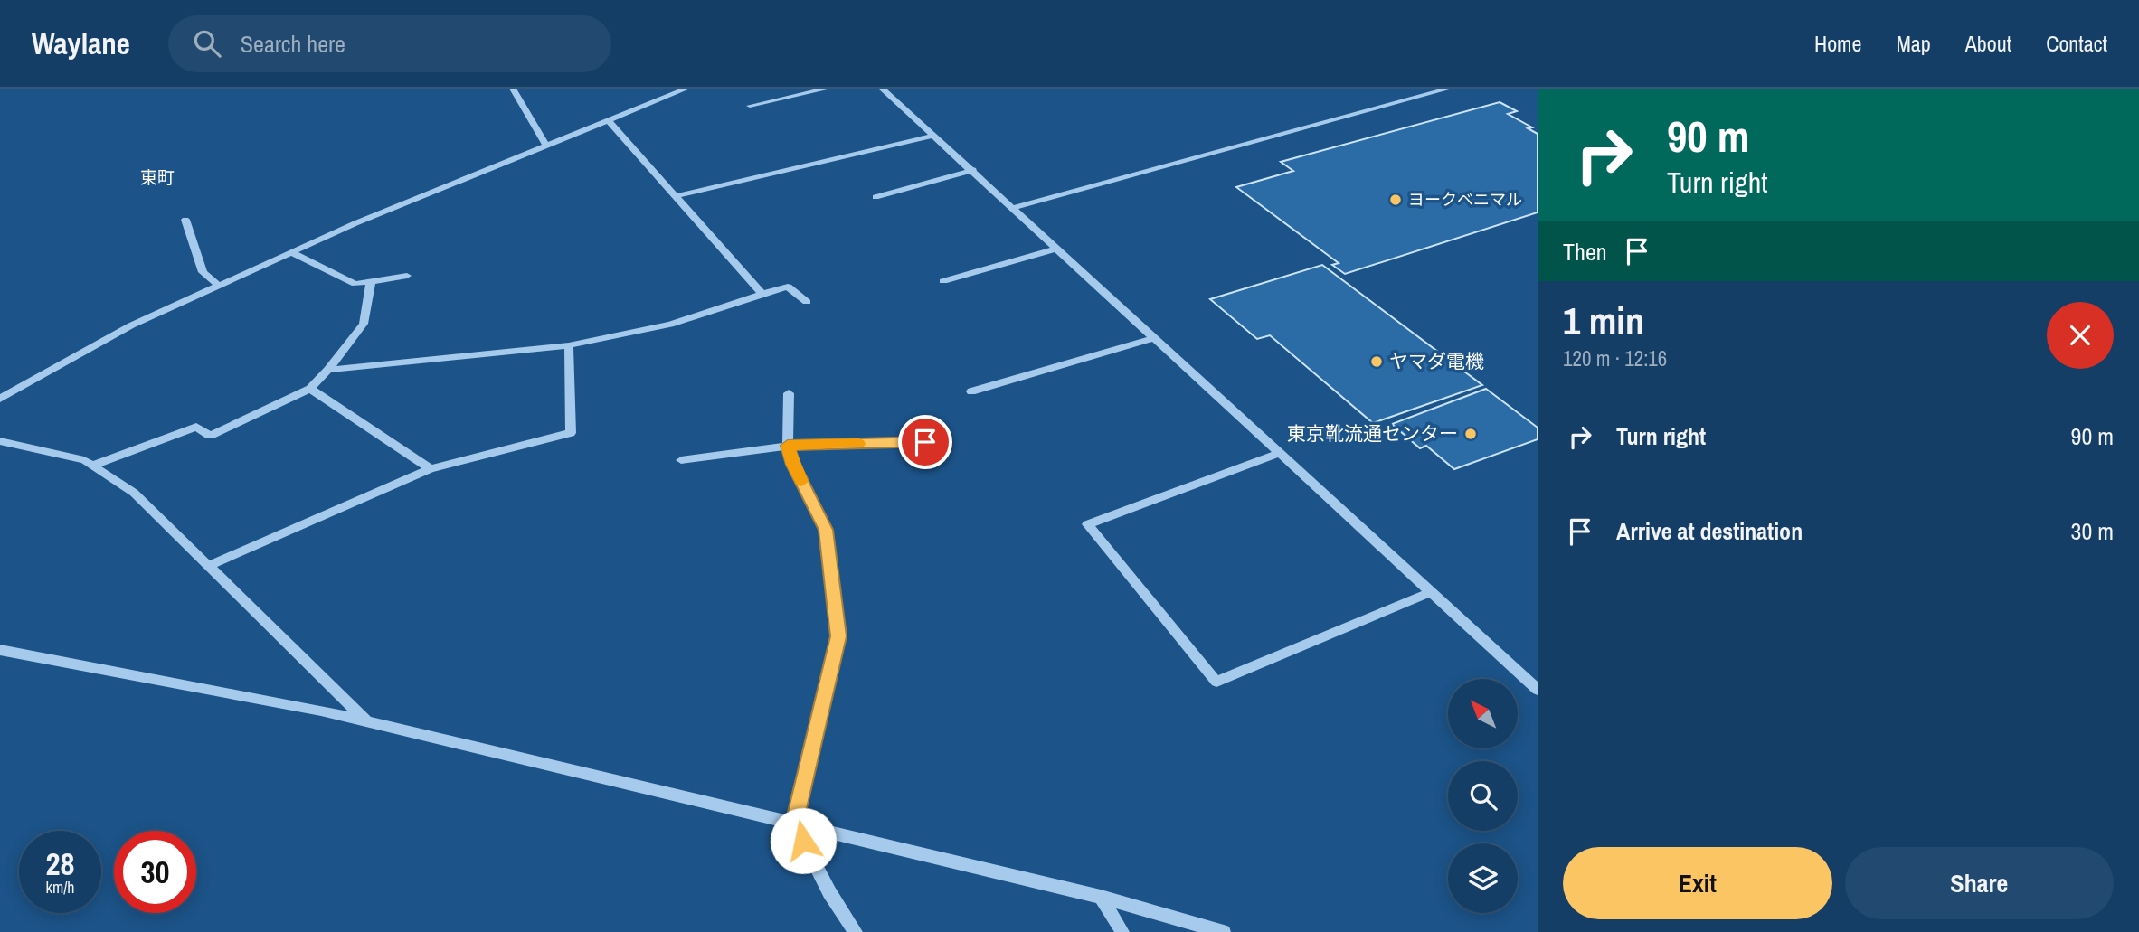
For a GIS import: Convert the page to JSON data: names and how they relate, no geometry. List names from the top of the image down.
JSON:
{
  "districts": ["東町"],
  "places": ["ヨークベニマル", "ヤマダ電機", "東京靴流通センター"],
  "north": "top left",
  "page": {
    "header": "Waylane",
    "search": "Search here",
    "nav": [
      "Home",
      "Map",
      "About",
      "Contact"
    ],
    "turn": ["90 m", "Turn right"],
    "then": "Then",
    "heading": ["1 min", "120 m · 12:16"],
    "list": [
      {
        "name": "Turn right",
        "value": "90 m"
      },
      {
        "name": "Arrive at destination",
        "value": "30 m"
      }
    ],
    "speed": "28 km/h",
    "limit": "30",
    "buttons": ["Exit", "Share"]
  }
}
